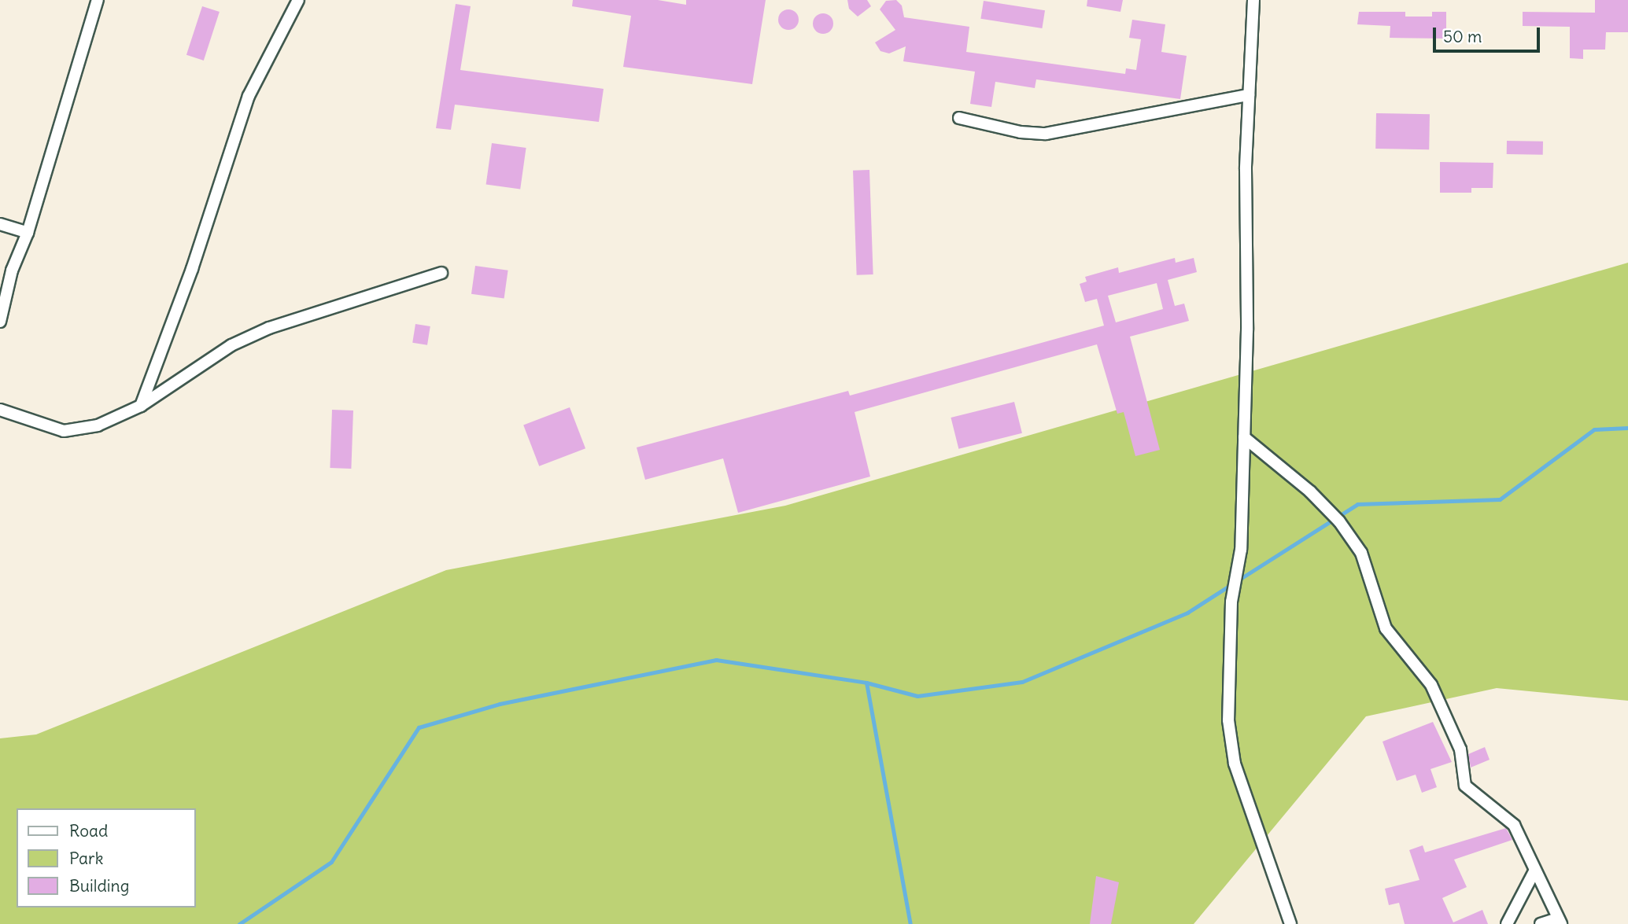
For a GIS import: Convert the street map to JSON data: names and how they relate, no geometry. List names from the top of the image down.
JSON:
{
  "legend": ["Road", "Park", "Building"],
  "scale_bar": "50 m"
}
